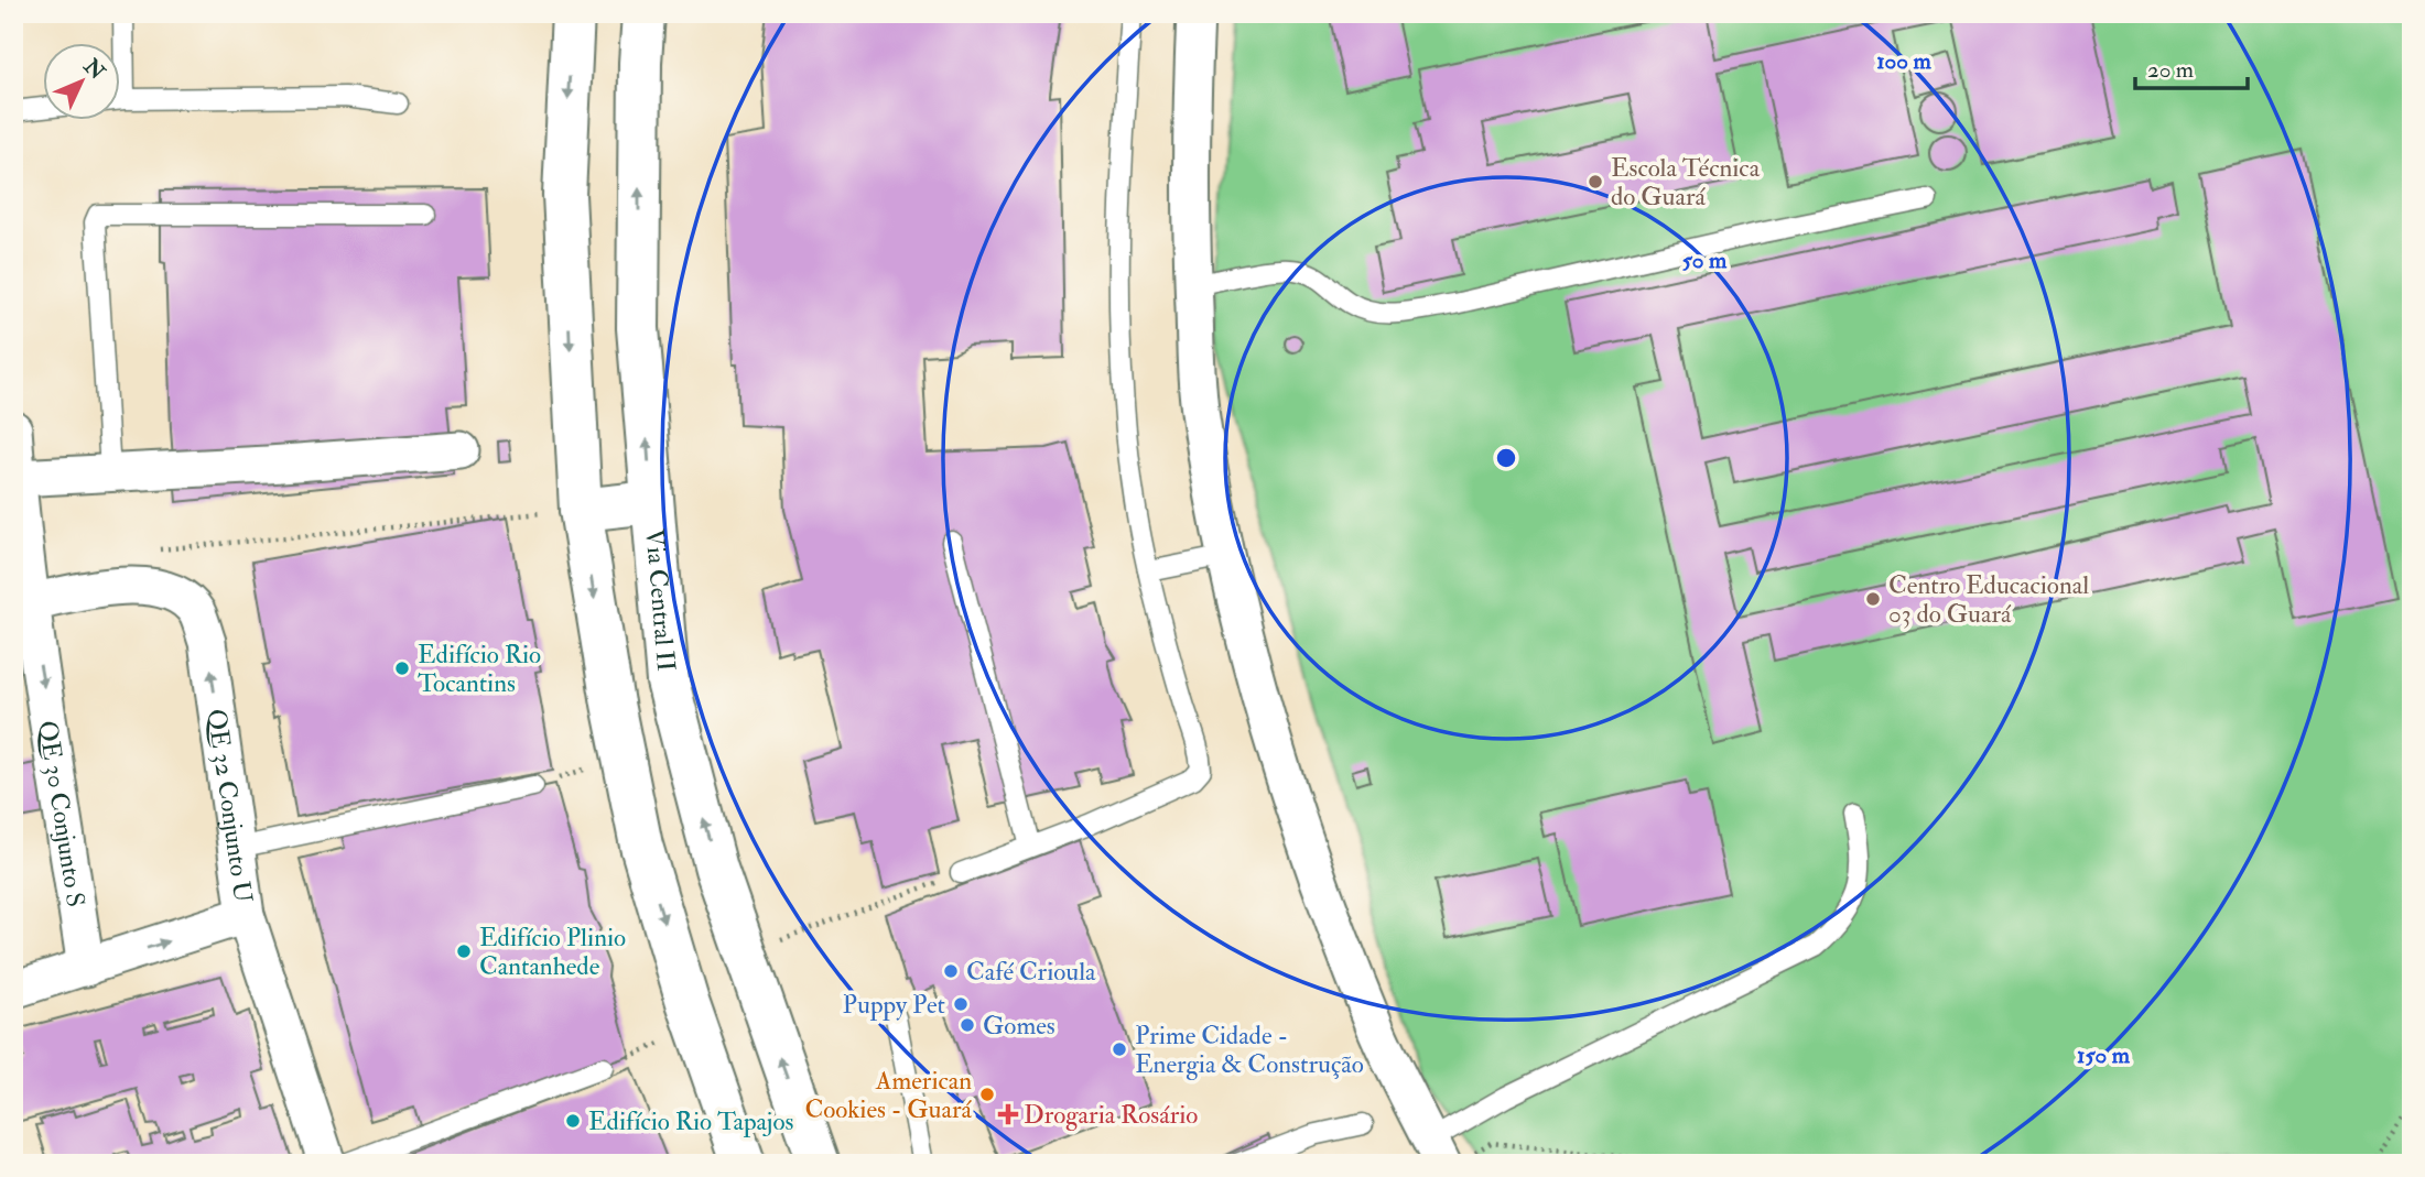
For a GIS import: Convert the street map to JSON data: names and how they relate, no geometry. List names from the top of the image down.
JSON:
{
  "streets": {
    "street": ["Via Central II", "QE 32 Conjunto U", "QE 30 Conjunto S"]
  },
  "crossings": [
    ["QE 32 Conjunto U", "QE 30 Conjunto S"]
  ],
  "one_way": ["QE 30 Conjunto S"],
  "places": {
    "other": [
      "Escola Técnica do Guará",
      "Centro Educacional 03 do Guará",
      "Edifício Rio Tocantins",
      "Edifício Plinio Cantanhede",
      "Café Crioula",
      "Puppy Pet",
      "Gomes",
      "Prime Cidade - Energia & Construção",
      "American Cookies - Guará",
      "Edifício Rio Tapajos"
    ],
    "health": ["Drogaria Rosário"]
  },
  "scale_bar": "20 m",
  "north": "top right",
  "rings": ["100 m", "50 m", "150 m"]
}
